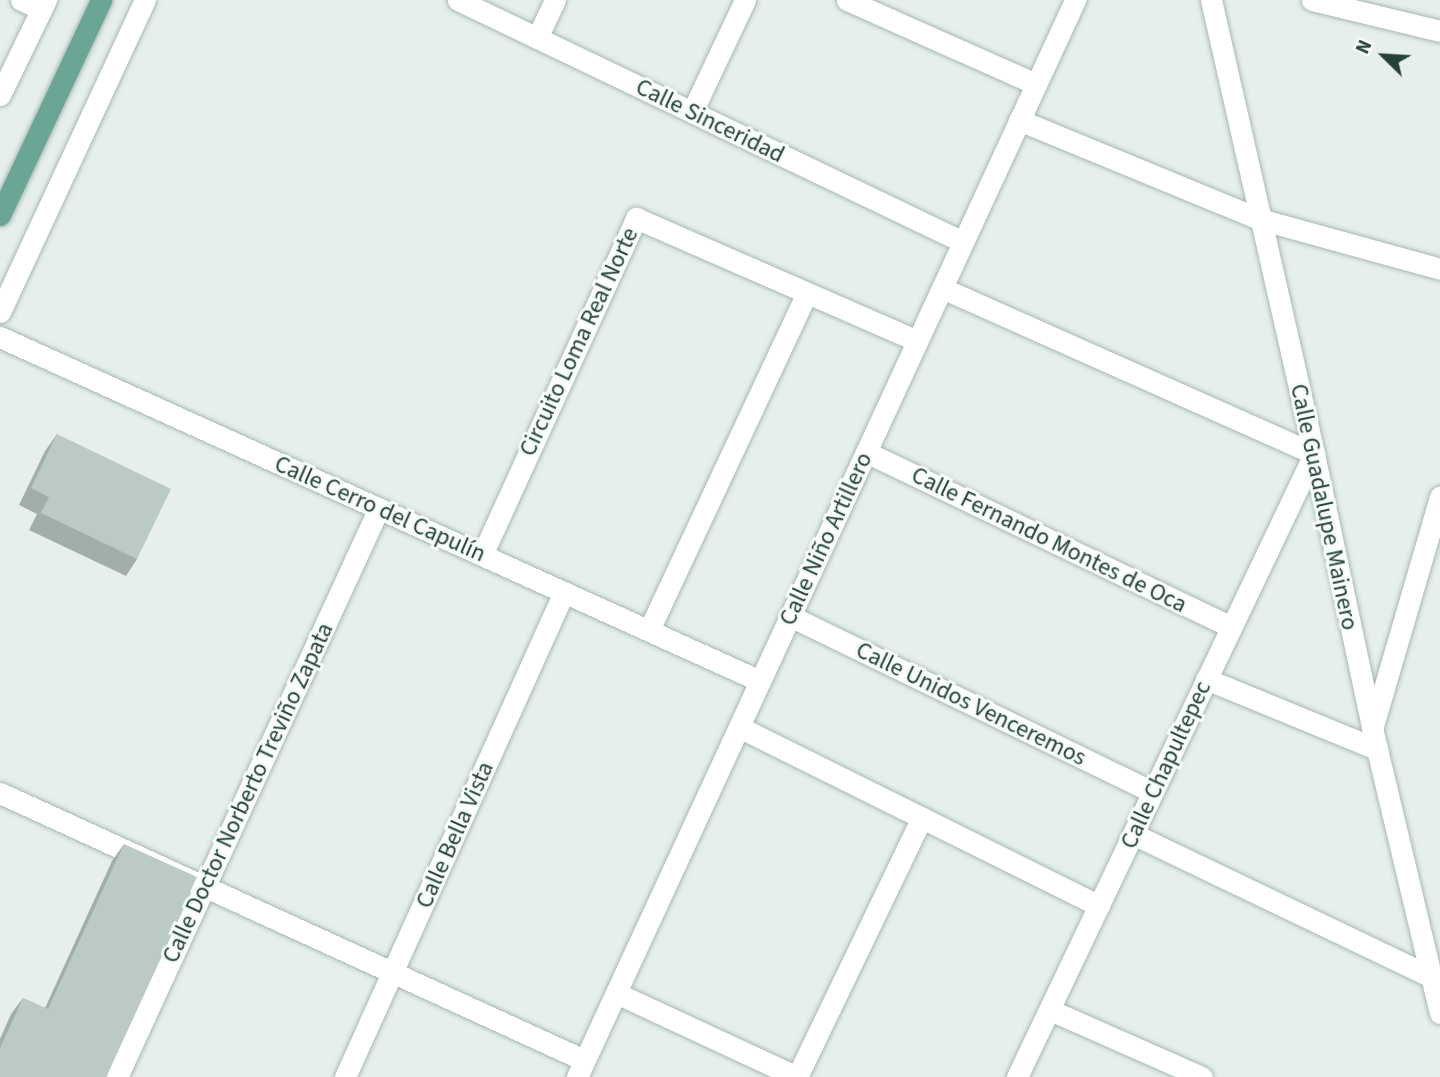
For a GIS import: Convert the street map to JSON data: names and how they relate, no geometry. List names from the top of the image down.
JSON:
{
  "streets": {
    "street": [
      "Calle Sinceridad",
      "Circuito Loma Real Norte",
      "Calle Guadalupe Mainero",
      "Calle Cerro del Capulín",
      "Calle Niño Artillero",
      "Calle Fernando Montes de Oca",
      "Calle Unidos Venceremos",
      "Calle Chapultepec",
      "Calle Doctor Norberto Treviño Zapata",
      "Calle Bella Vista"
    ]
  },
  "crossings": [
    ["Calle Sinceridad", "Calle Niño Artillero"],
    ["Circuito Loma Real Norte", "Calle Cerro del Capulín"],
    ["Circuito Loma Real Norte", "Calle Niño Artillero"],
    ["Calle Guadalupe Mainero", "Calle Chapultepec"],
    ["Calle Cerro del Capulín", "Calle Niño Artillero"],
    ["Calle Cerro del Capulín", "Calle Doctor Norberto Treviño Zapata"],
    ["Calle Cerro del Capulín", "Calle Bella Vista"],
    ["Calle Niño Artillero", "Calle Fernando Montes de Oca"],
    ["Calle Niño Artillero", "Calle Unidos Venceremos"],
    ["Calle Fernando Montes de Oca", "Calle Chapultepec"],
    ["Calle Unidos Venceremos", "Calle Chapultepec"]
  ],
  "north": "top left"
}
